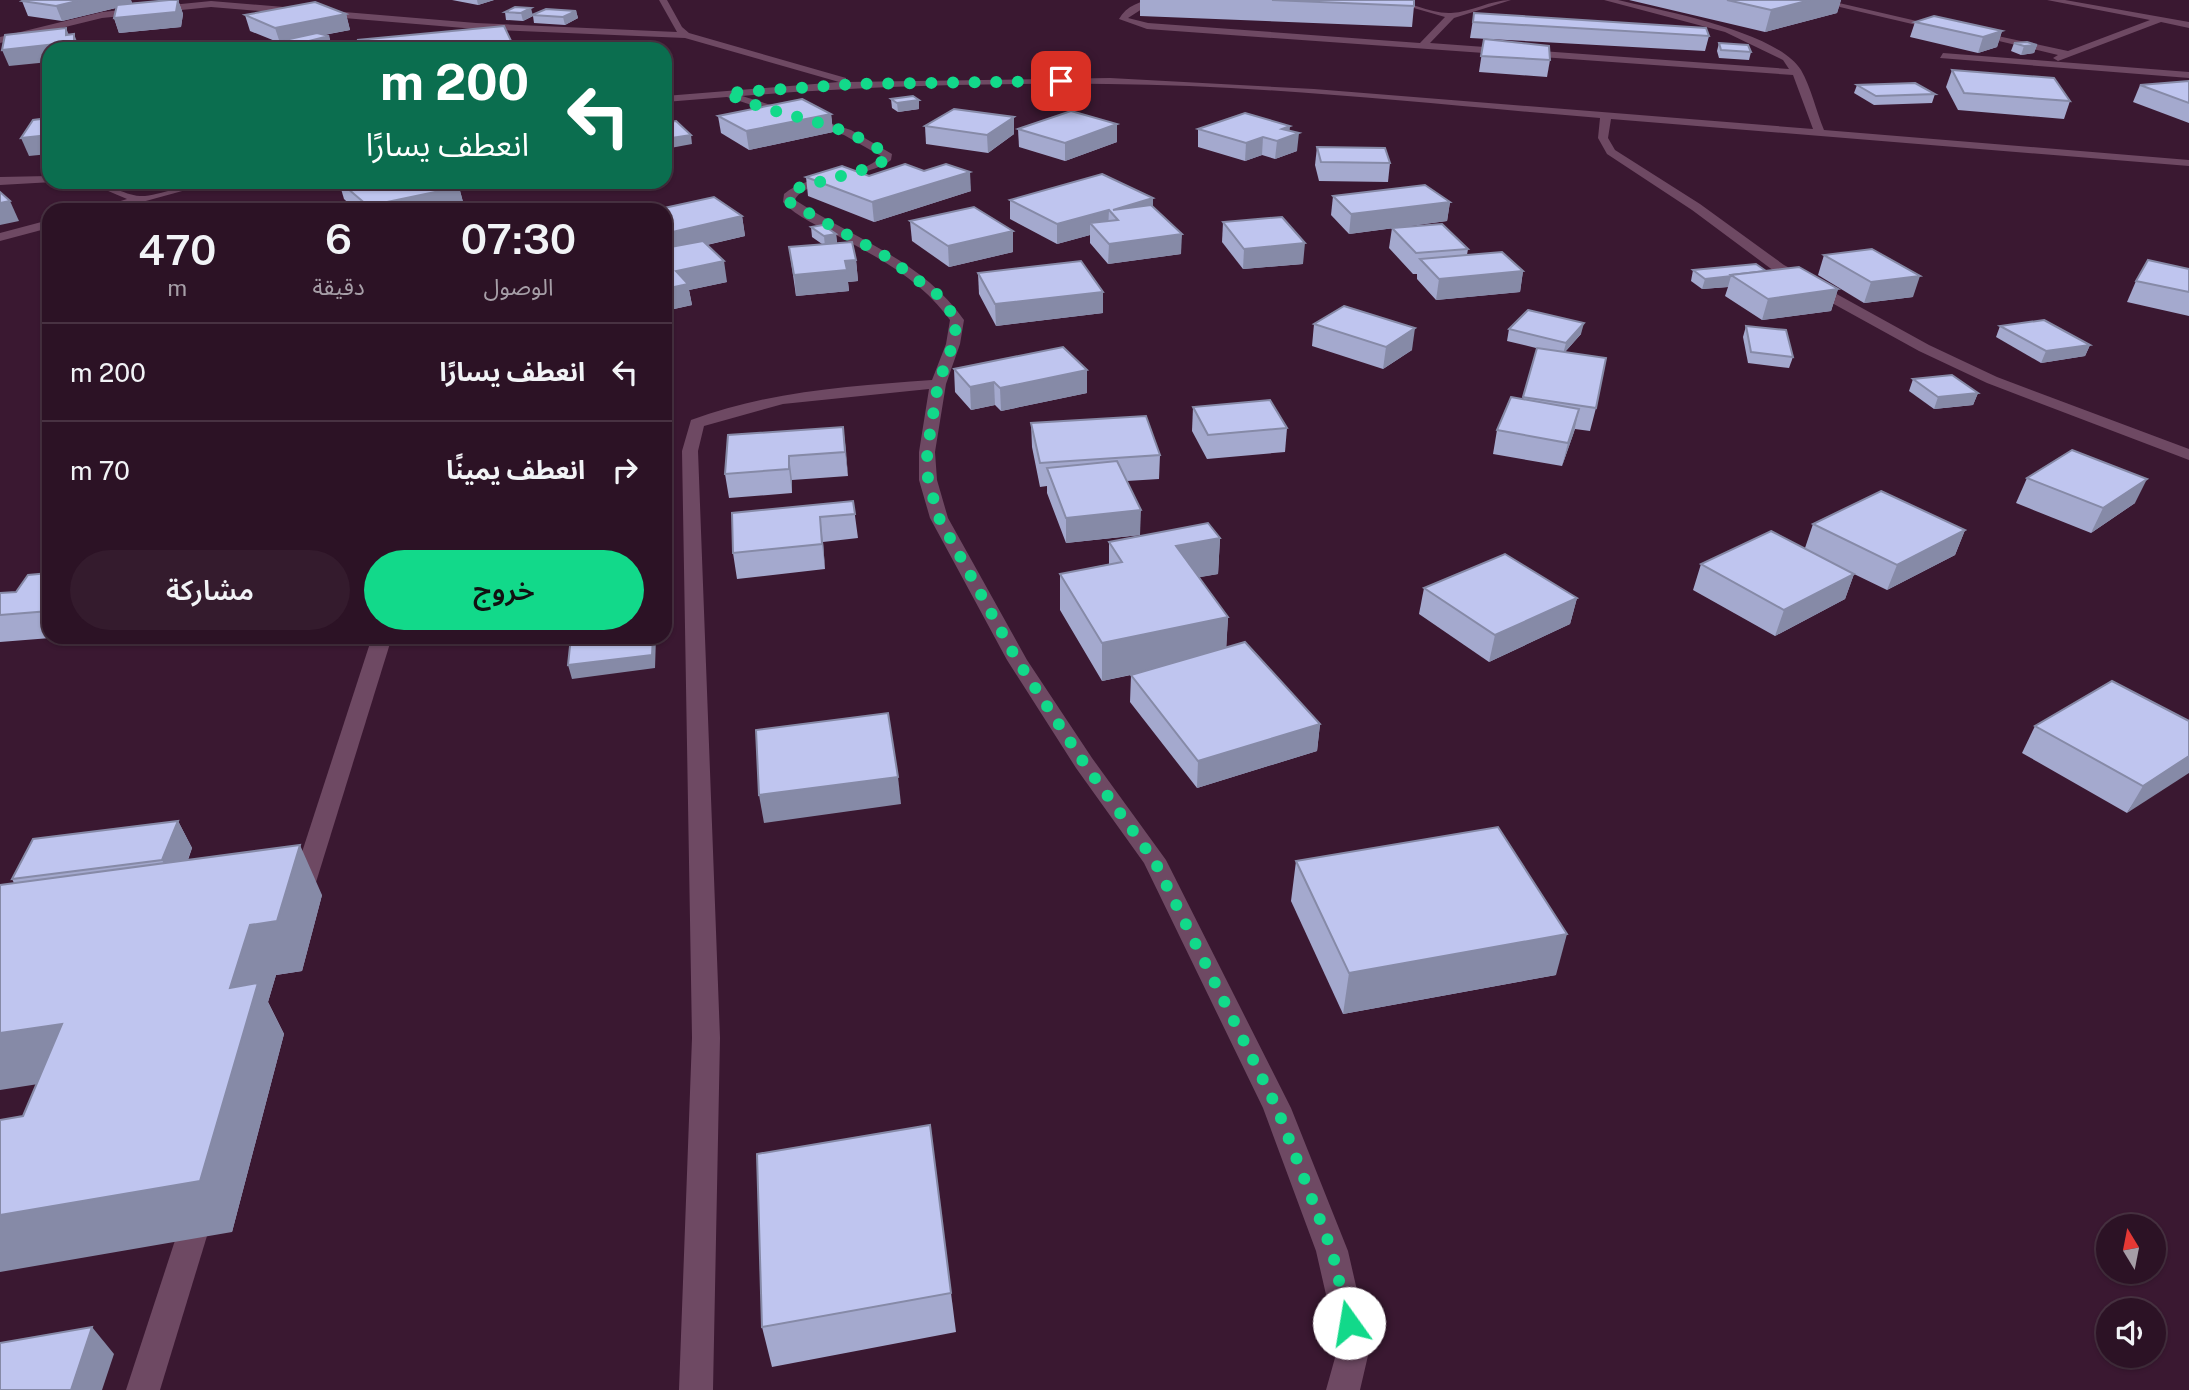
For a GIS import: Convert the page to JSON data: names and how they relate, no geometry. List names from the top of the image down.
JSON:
{
  "north": "top",
  "page": {
    "turn": ["200 m", "انعطف يسارًا"],
    "eta": [
      "07:30",
      "الوصول",
      "6",
      "دقيقة",
      "470",
      "m"
    ],
    "list": [
      {
        "name": "انعطف يسارًا",
        "value": "200 m"
      },
      {
        "name": "انعطف يمينًا",
        "value": "70 m"
      }
    ],
    "buttons": ["خروج", "مشاركة"]
  }
}
